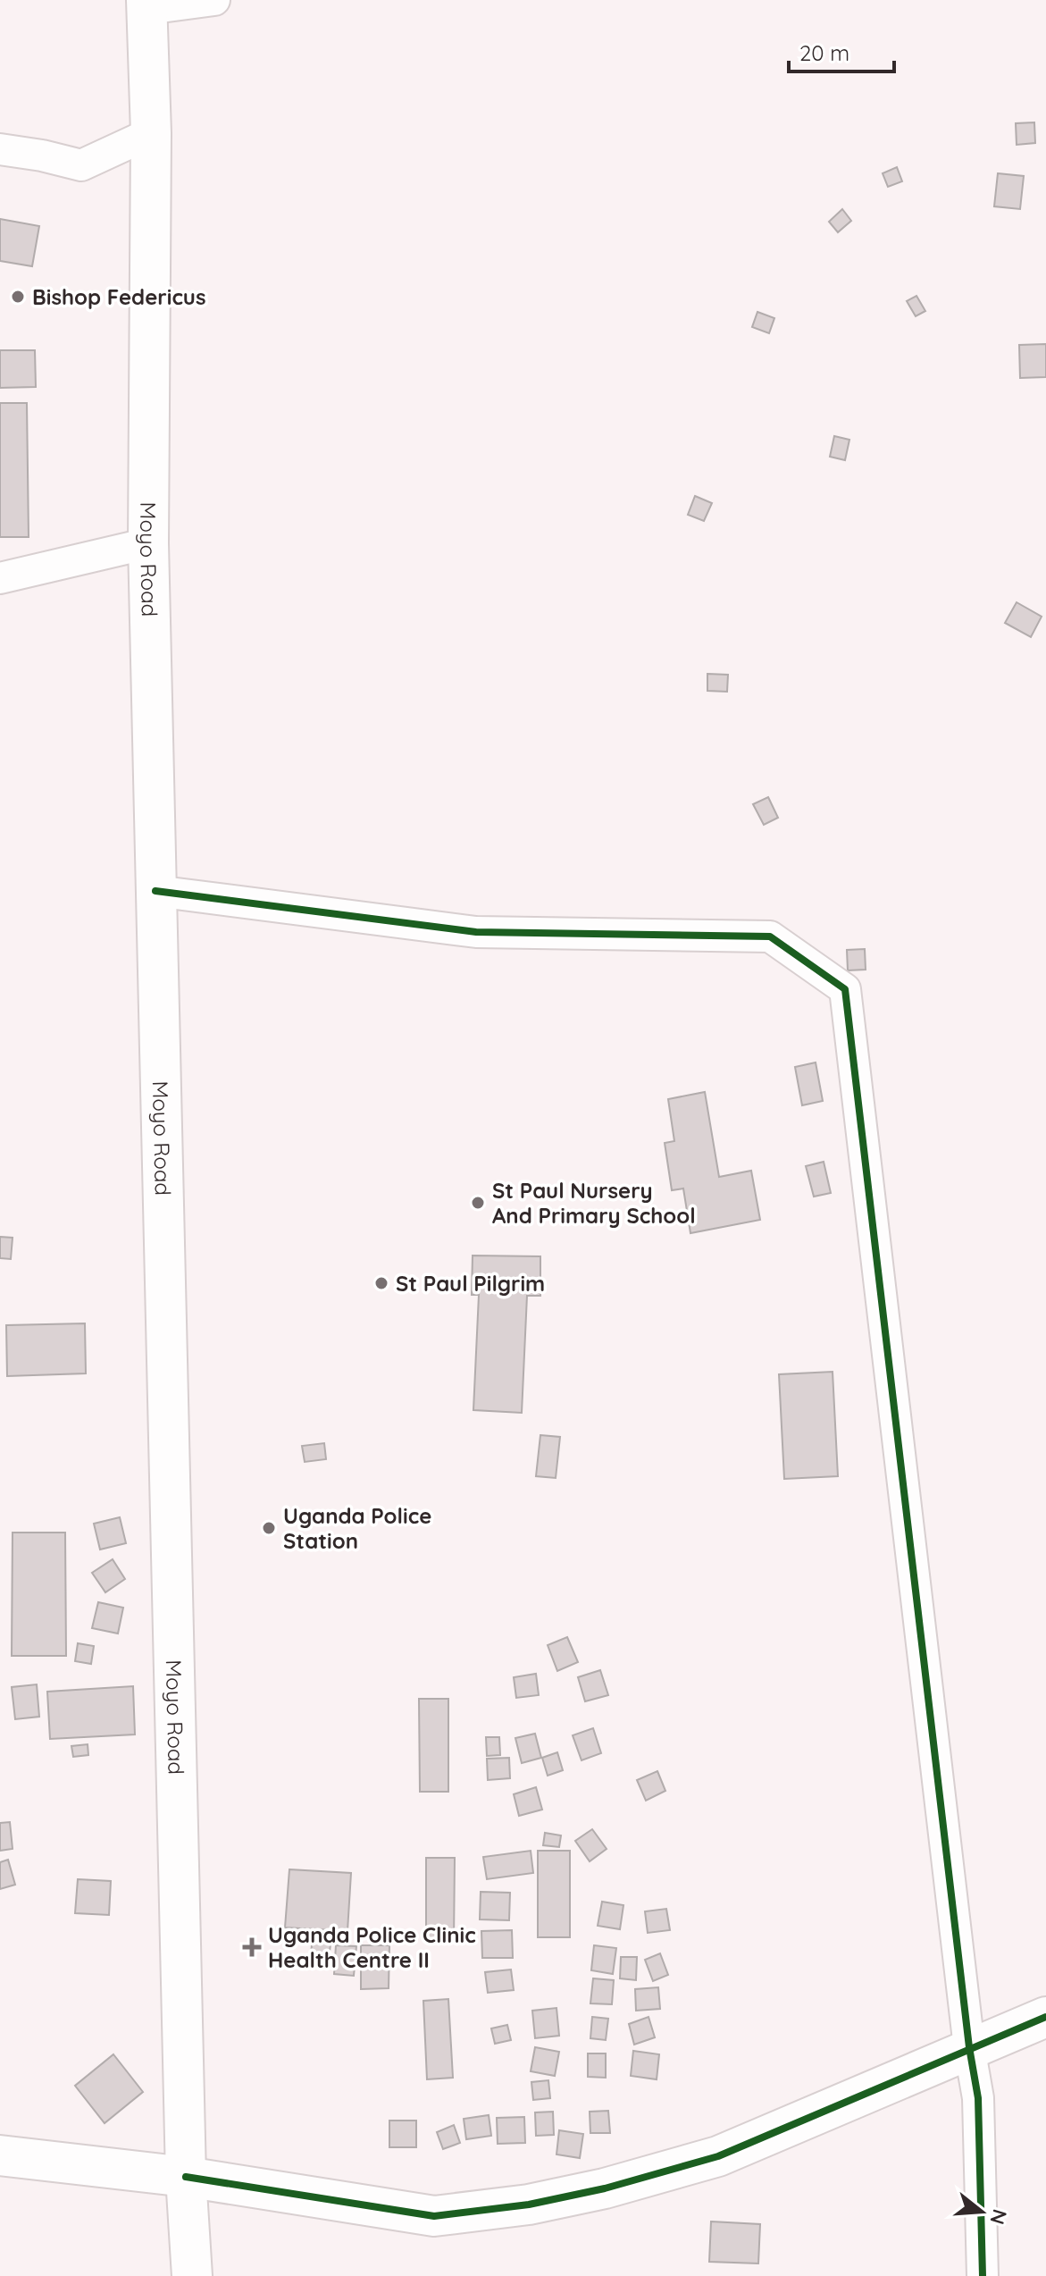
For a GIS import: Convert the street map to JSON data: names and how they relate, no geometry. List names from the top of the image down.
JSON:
{
  "streets": {
    "main road": ["Moyo Road"]
  },
  "places": {
    "other": [
      "Bishop Federicus",
      "St Paul Nursery And Primary School",
      "St Paul Pilgrim",
      "Uganda Police Station"
    ],
    "health": ["Uganda Police Clinic Health Centre II"]
  },
  "scale_bar": "20 m",
  "north": "right"
}
